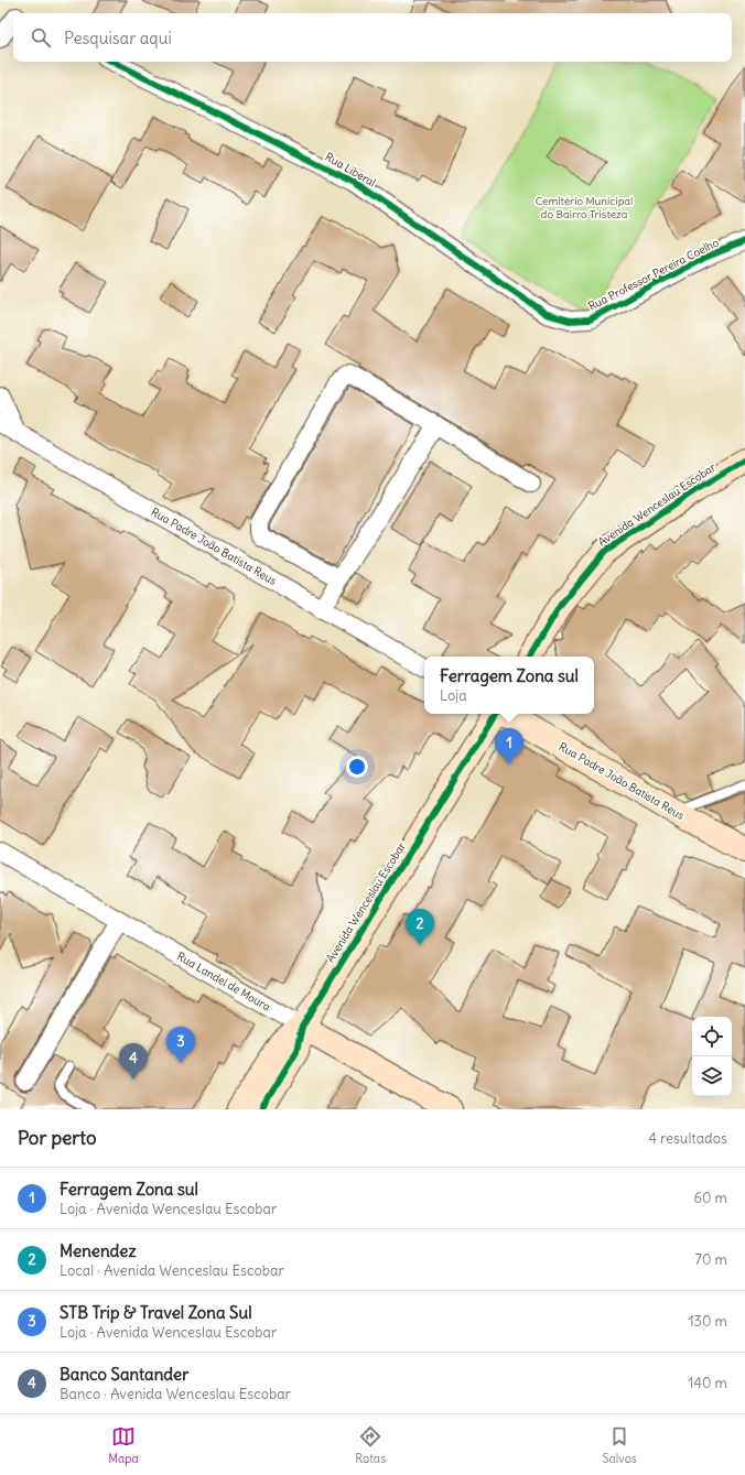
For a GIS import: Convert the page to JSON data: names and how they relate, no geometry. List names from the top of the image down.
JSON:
{
  "streets": {
    "main road": ["Avenida Wenceslau Escobar", "Rua Padre João Batista Reus", "Rua Landel de Moura"],
    "street": ["Rua Liberal", "Rua Professor Pereira Coelho"]
  },
  "crossings": [
    ["Rua Liberal", "Rua Professor Pereira Coelho"],
    ["Avenida Wenceslau Escobar", "Rua Landel de Moura"]
  ],
  "parks": ["Cemitério Municipal do Bairro Tristeza"],
  "page": {
    "search": "Pesquisar aqui",
    "popup": ["Ferragem Zona sul", "Loja"],
    "pins": [
      "1",
      "2",
      "3",
      "4"
    ],
    "heading": ["Por perto", "4 resultados"],
    "list": [
      {
        "mark": "1",
        "name": "Ferragem Zona sul",
        "note": "Loja · Avenida Wenceslau Escobar",
        "value": "60 m"
      },
      {
        "mark": "2",
        "name": "Menendez",
        "note": "Local · Avenida Wenceslau Escobar",
        "value": "70 m"
      },
      {
        "mark": "3",
        "name": "STB Trip & Travel Zona Sul",
        "note": "Loja · Avenida Wenceslau Escobar",
        "value": "130 m"
      },
      {
        "mark": "4",
        "name": "Banco Santander",
        "note": "Banco · Avenida Wenceslau Escobar",
        "value": "140 m"
      }
    ],
    "nav": ["Mapa", "Rotas", "Salvos"]
  }
}
